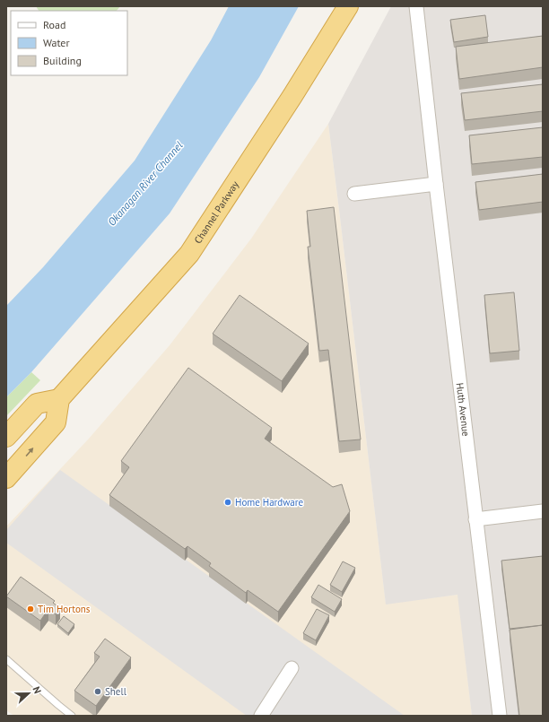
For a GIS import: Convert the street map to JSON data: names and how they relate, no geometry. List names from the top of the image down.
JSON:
{
  "streets": {
    "highway": ["Channel Parkway"],
    "street": ["Huth Avenue"]
  },
  "water": ["Okanagan River Channel"],
  "places": ["Home Hardware", "Tim Hortons", "Shell"],
  "legend": ["Road", "Water", "Building"],
  "north": "right"
}
